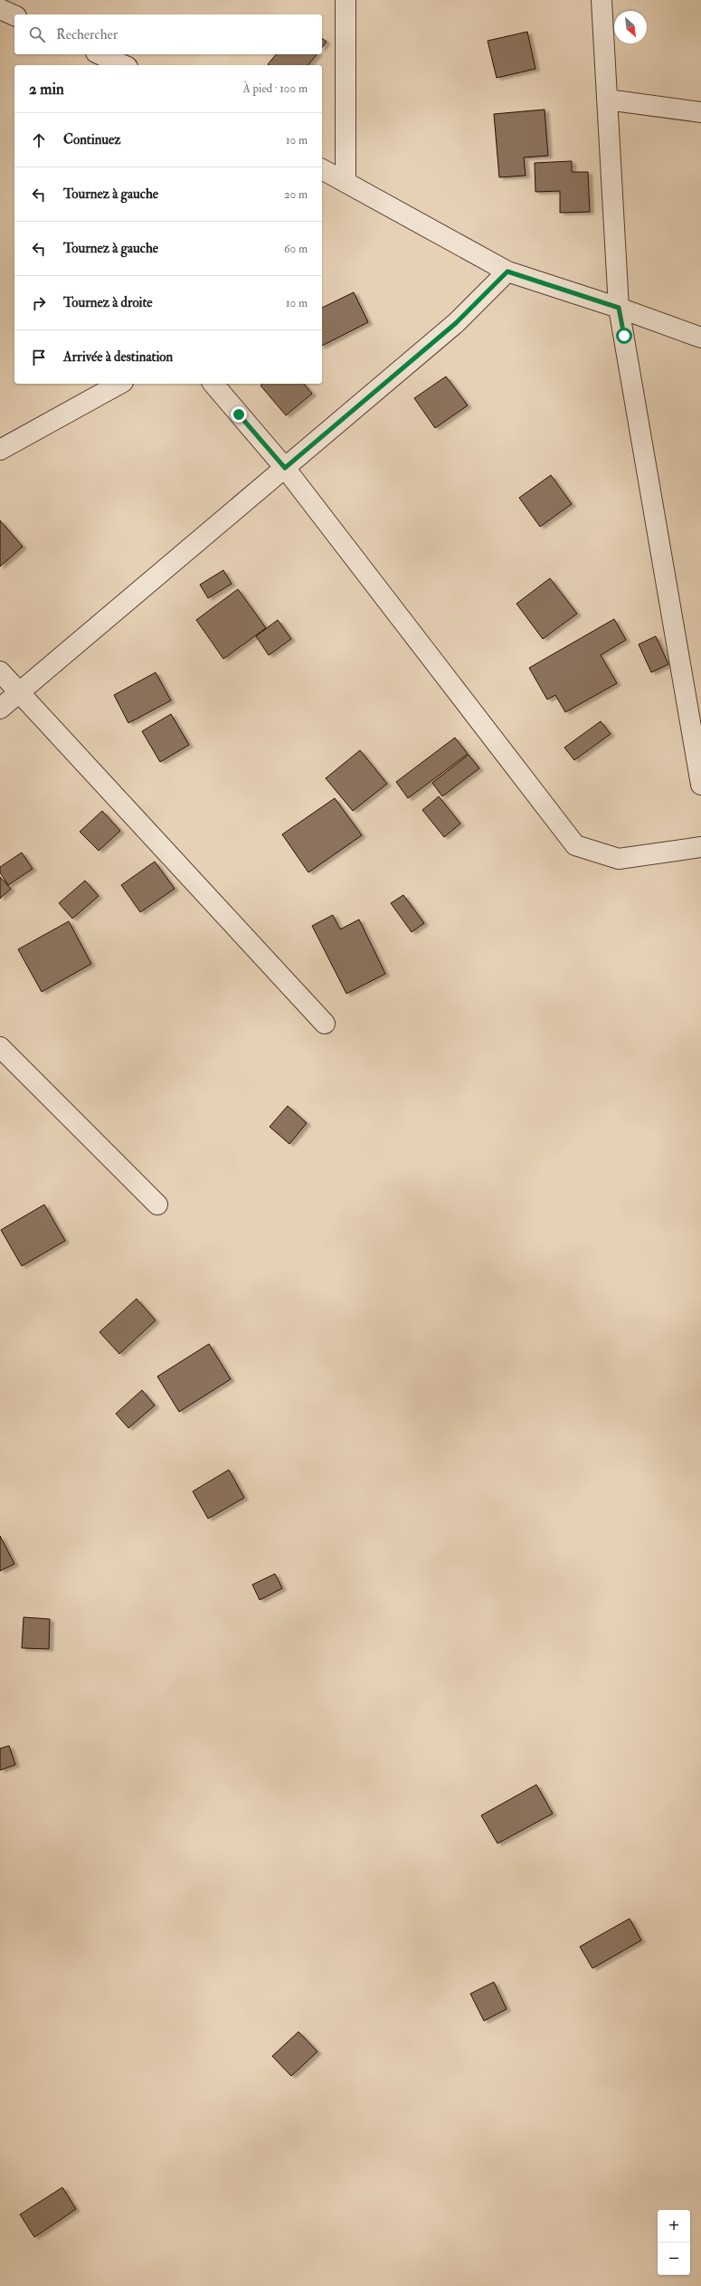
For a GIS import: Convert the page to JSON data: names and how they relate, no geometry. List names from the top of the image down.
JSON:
{
  "north": "bottom right",
  "page": {
    "search": "Rechercher",
    "heading": ["2 min", "À pied · 100 m"],
    "list": [
      ["Continuez", "10 m"],
      ["Tournez à gauche", "20 m"],
      ["Tournez à gauche", "60 m"],
      ["Tournez à droite", "10 m"],
      "Arrivée à destination"
    ],
    "map_buttons": ["+", "−"]
  }
}
